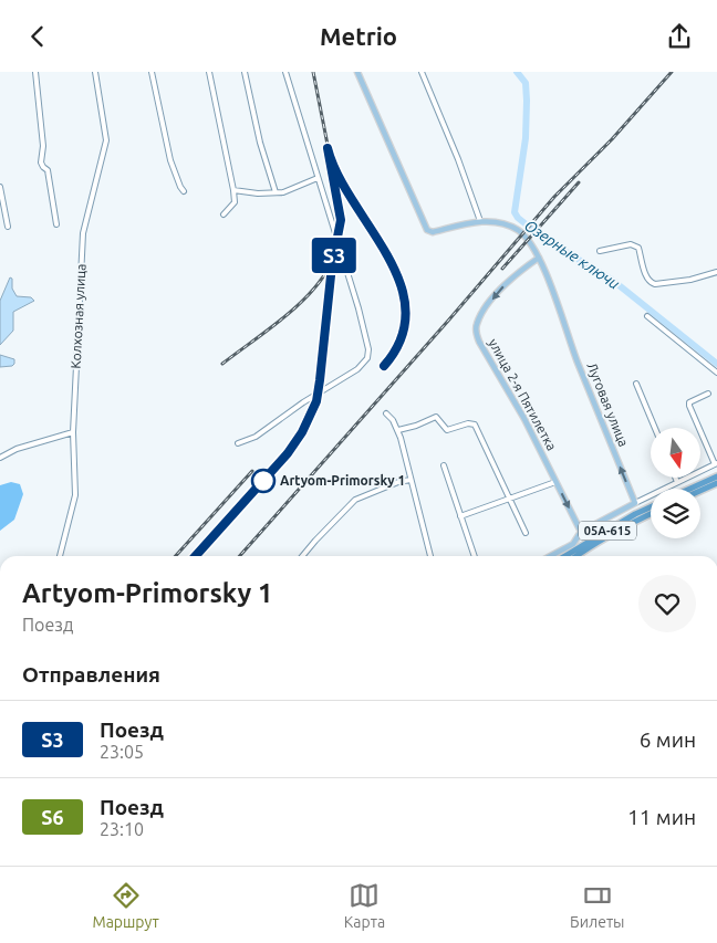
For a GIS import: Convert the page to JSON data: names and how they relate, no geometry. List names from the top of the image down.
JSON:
{
  "streets": {
    "highway": ["05А-615"],
    "main road": ["улица 2-я Пятилетка", "Луговая улица"],
    "street": ["Колхозная улица"]
  },
  "crossings": [
    ["улица 2-я Пятилетка", "Луговая улица"]
  ],
  "one_way": ["улица 2-я Пятилетка", "Луговая улица"],
  "water": ["Озерные ключи"],
  "places": ["Artyom-Primorsky 1"],
  "north": "bottom",
  "page": {
    "header": "Metrio",
    "on_map": "S3",
    "heading": [
      ["Artyom-Primorsky 1", "Поезд"],
      "Отправления"
    ],
    "list": [
      {
        "mark": "S3",
        "name": "Поезд",
        "note": "23:05",
        "value": "6 мин"
      },
      {
        "mark": "S6",
        "name": "Поезд",
        "note": "23:10",
        "value": "11 мин"
      }
    ],
    "tabs": ["Маршрут", "Карта", "Билеты"]
  }
}
